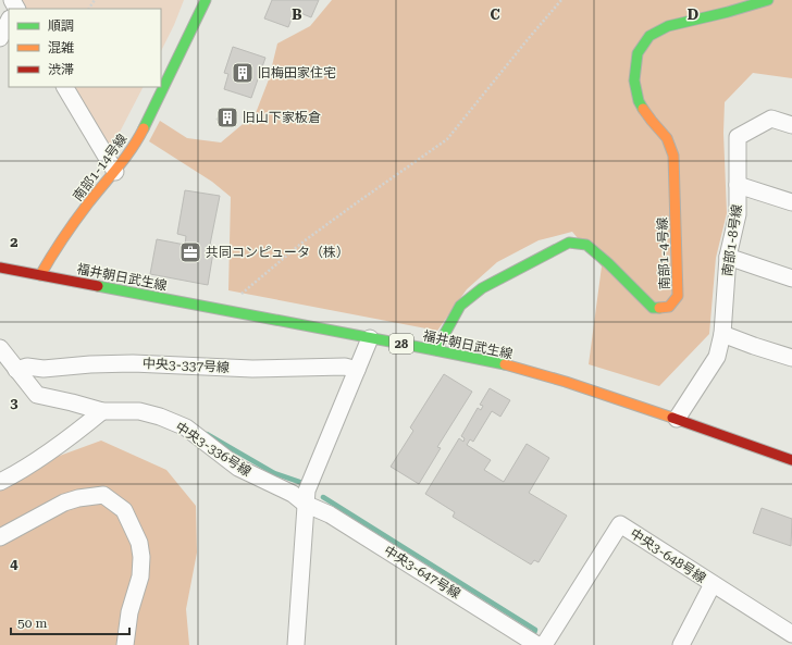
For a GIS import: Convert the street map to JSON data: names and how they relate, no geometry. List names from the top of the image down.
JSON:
{
  "streets": {
    "street": [
      "南部1-14号線",
      "南部1-8号線",
      "南部1-4号線",
      "福井朝日武生線",
      "28",
      "中央3-337号線",
      "中央3-336号線",
      "中央3-648号線",
      "中央3-647号線"
    ]
  },
  "crossings": [
    ["南部1-14号線", "福井朝日武生線"],
    ["南部1-8号線", "福井朝日武生線"],
    ["南部1-4号線", "福井朝日武生線"],
    ["中央3-337号線", "中央3-336号線"],
    ["中央3-336号線", "中央3-647号線"]
  ],
  "places": {
    "building": ["旧梅田家住宅", "旧山下家板倉"],
    "office": ["共同コンピュータ（株）"]
  },
  "legend": ["順調", "混雑", "渋滞"],
  "scale_bar": "50 m",
  "grid": {
    "columns": ["B", "C", "D"],
    "rows": ["2", "3", "4"]
  }
}
